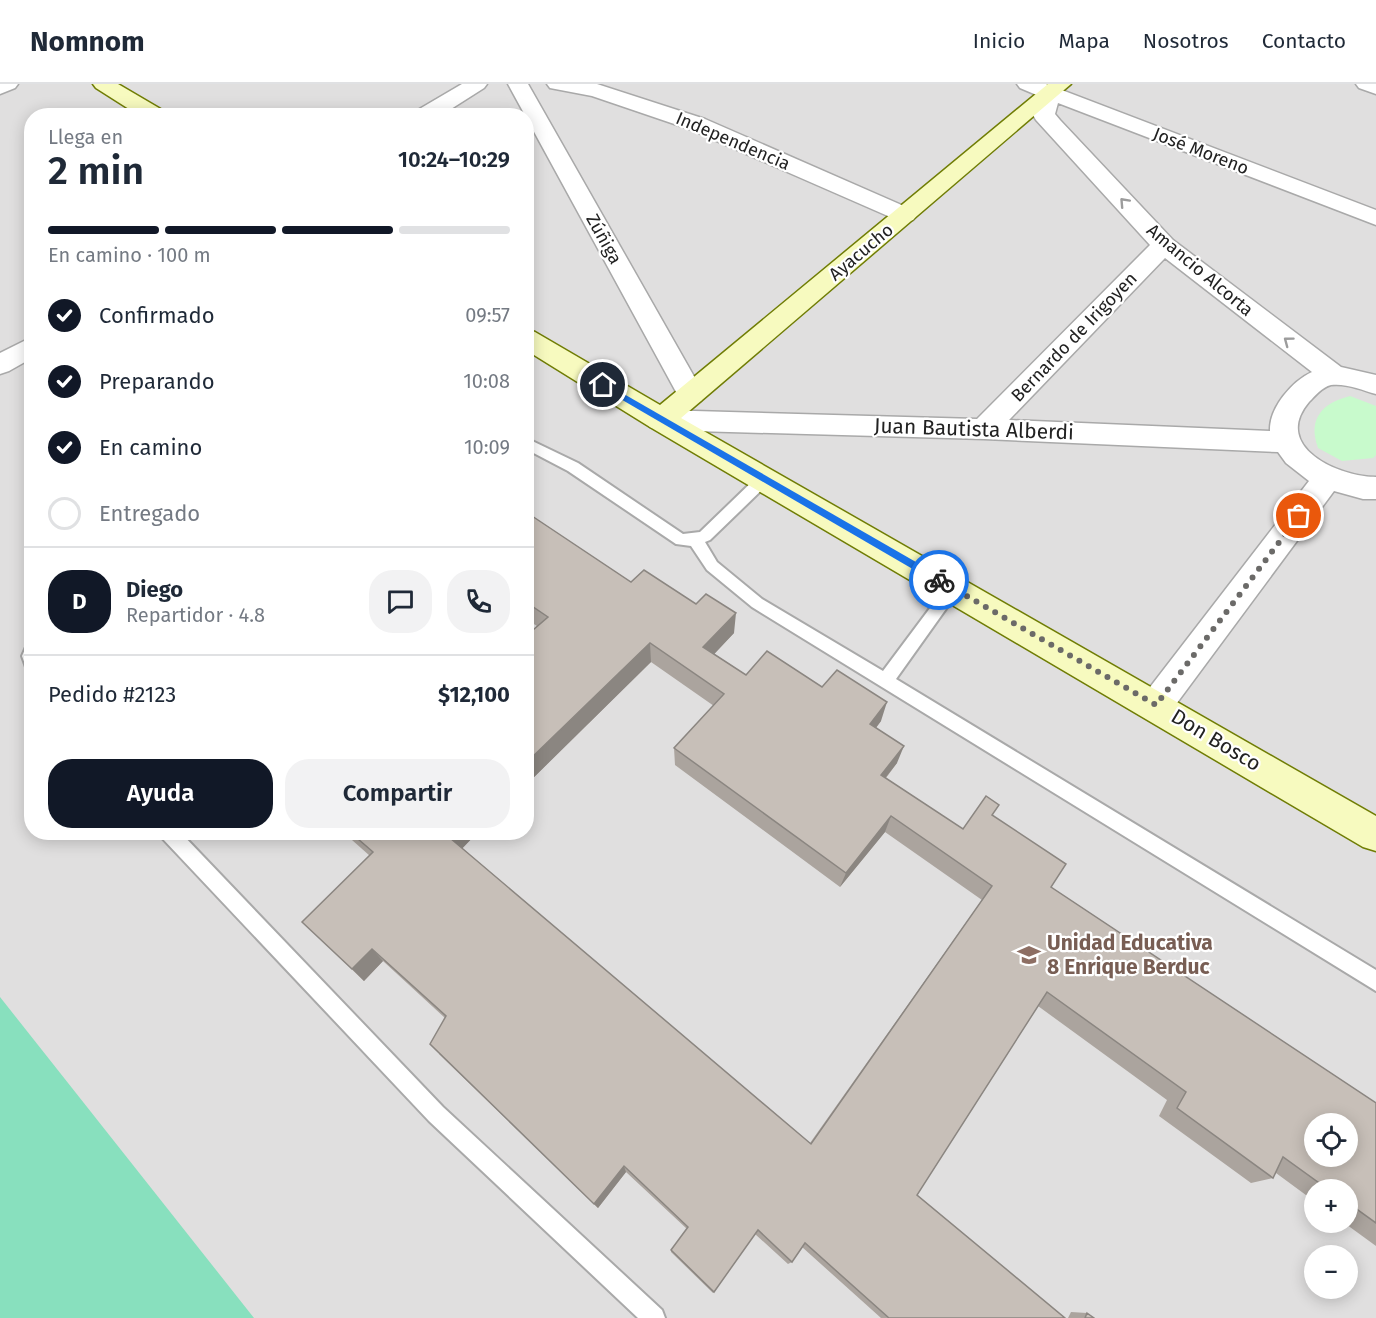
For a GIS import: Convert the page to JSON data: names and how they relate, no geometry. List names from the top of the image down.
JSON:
{
  "streets": {
    "main road": ["Ayacucho", "Don Bosco"],
    "street": [
      "Independencia",
      "José Moreno",
      "Zúñiga",
      "Amancio Alcorta",
      "Bernardo de Irigoyen",
      "Juan Bautista Alberdi"
    ]
  },
  "crossings": [
    ["Independencia", "Ayacucho"],
    ["José Moreno", "Ayacucho"],
    ["José Moreno", "Amancio Alcorta"],
    ["Zúñiga", "Ayacucho"],
    ["Ayacucho", "Amancio Alcorta"],
    ["Ayacucho", "Juan Bautista Alberdi"],
    ["Ayacucho", "Don Bosco"],
    ["Amancio Alcorta", "Bernardo de Irigoyen"],
    ["Bernardo de Irigoyen", "Juan Bautista Alberdi"],
    ["Juan Bautista Alberdi", "Don Bosco"]
  ],
  "one_way": ["Amancio Alcorta"],
  "places": {
    "school or university": ["Unidad Educativa 8 Enrique Berduc"]
  },
  "page": {
    "header": "Nomnom",
    "nav": [
      "Inicio",
      "Mapa",
      "Nosotros",
      "Contacto"
    ],
    "heading": ["2 min", "Llega en", "10:24–10:29"],
    "panel": [
      "Diego",
      "Repartidor · 4.8",
      "Pedido #2123",
      "$12,100"
    ],
    "bar": "En camino · 100 m",
    "list": [
      ["Confirmado", "09:57"],
      ["Preparando", "10:08"],
      ["En camino", "10:09"],
      "Entregado"
    ],
    "round": "D",
    "buttons": ["Ayuda", "Compartir"],
    "map_buttons": ["+", "−"]
  }
}
